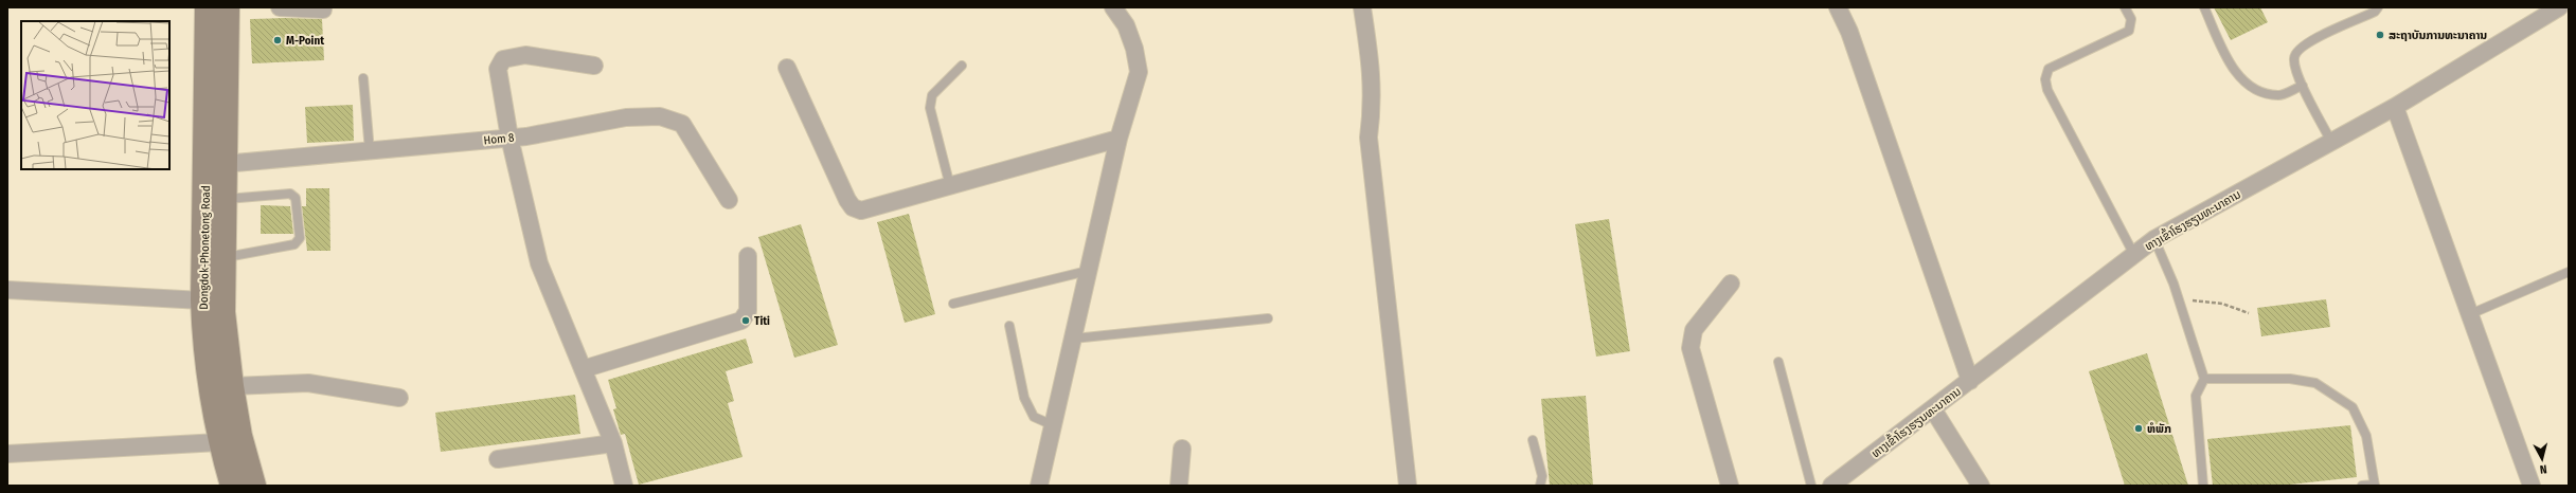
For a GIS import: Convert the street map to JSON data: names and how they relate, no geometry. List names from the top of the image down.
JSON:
{
  "streets": {
    "main road": ["Dongdok-Phonetong Road"],
    "street": ["Hom 8", "ທາງເຂົ້າໂຮງຮຽນທະນາຄານ"]
  },
  "crossings": [
    ["Hom 8", "Dongdok-Phonetong Road"]
  ],
  "places": [
    "ສະຖາບັນການທະນາຄານ",
    "M-Point",
    "Titi",
    "ຫໍພັກ"
  ],
  "north": "bottom"
}
